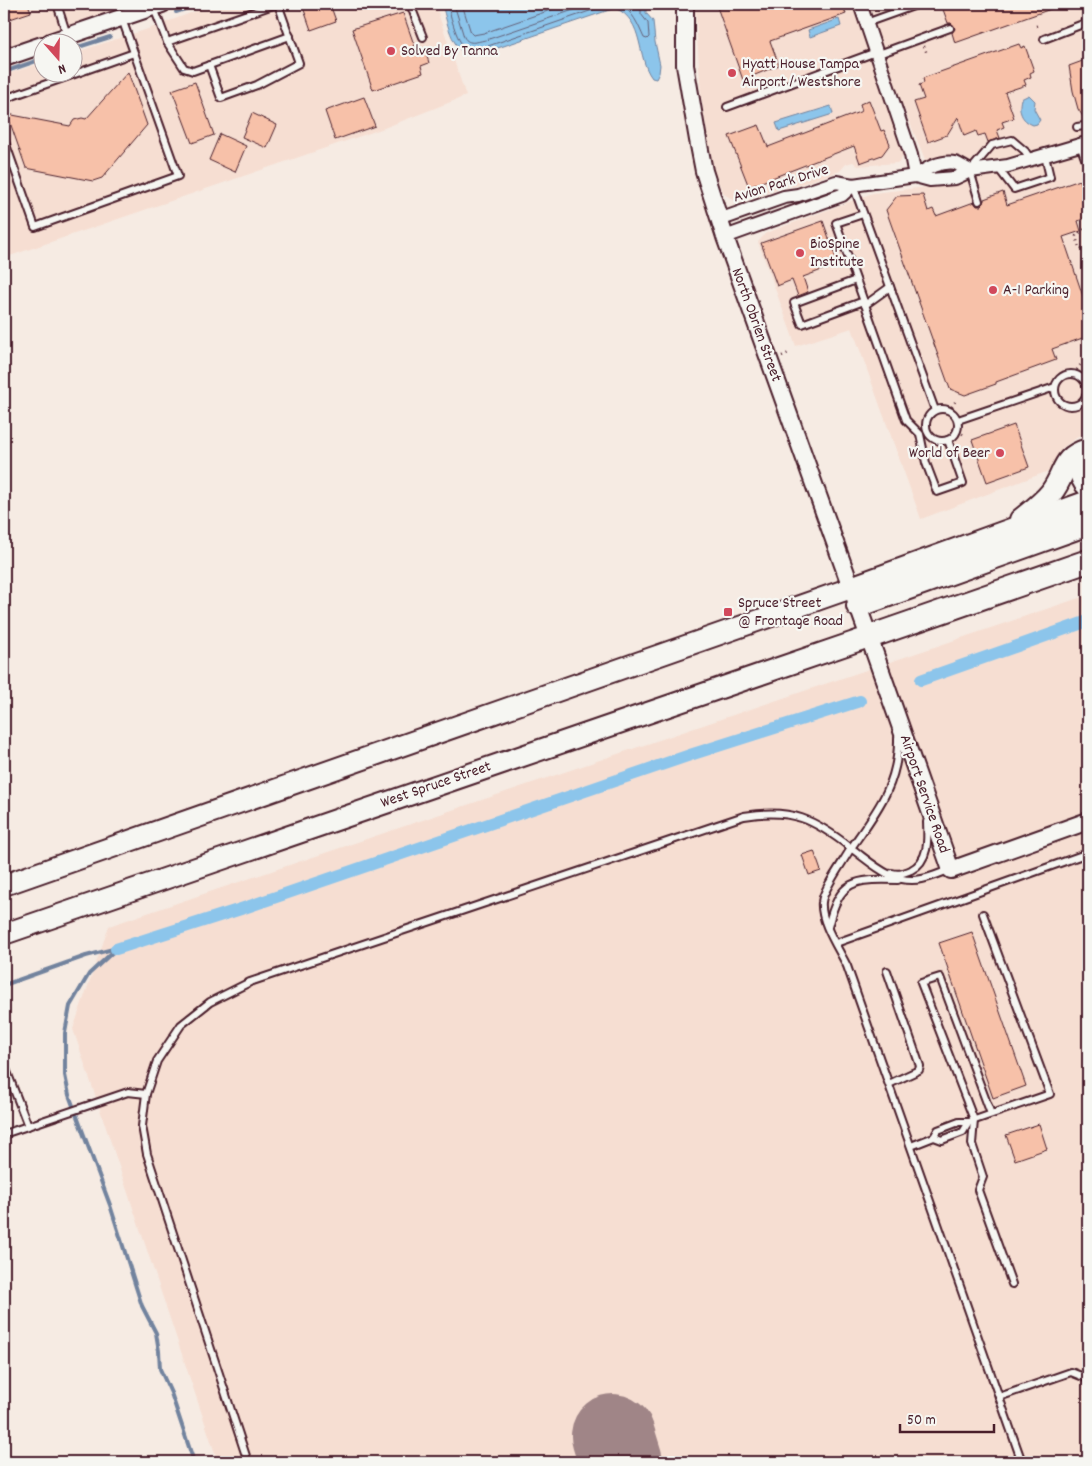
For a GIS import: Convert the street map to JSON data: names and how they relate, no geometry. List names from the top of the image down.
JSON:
{
  "streets": {
    "main road": ["West Spruce Street"],
    "street": ["Avion Park Drive", "North Obrien Street", "Airport Service Road"]
  },
  "crossings": [
    ["Avion Park Drive", "North Obrien Street"],
    ["North Obrien Street", "West Spruce Street"],
    ["North Obrien Street", "Airport Service Road"],
    ["West Spruce Street", "Airport Service Road"]
  ],
  "places": {
    "other": [
      "Solved By Tanna",
      "Hyatt House Tampa Airport / Westshore",
      "BioSpine Institute",
      "A-1 Parking",
      "World of Beer"
    ],
    "transit": ["Spruce Street @ Frontage Road"]
  },
  "scale_bar": "50 m",
  "north": "bottom"
}
